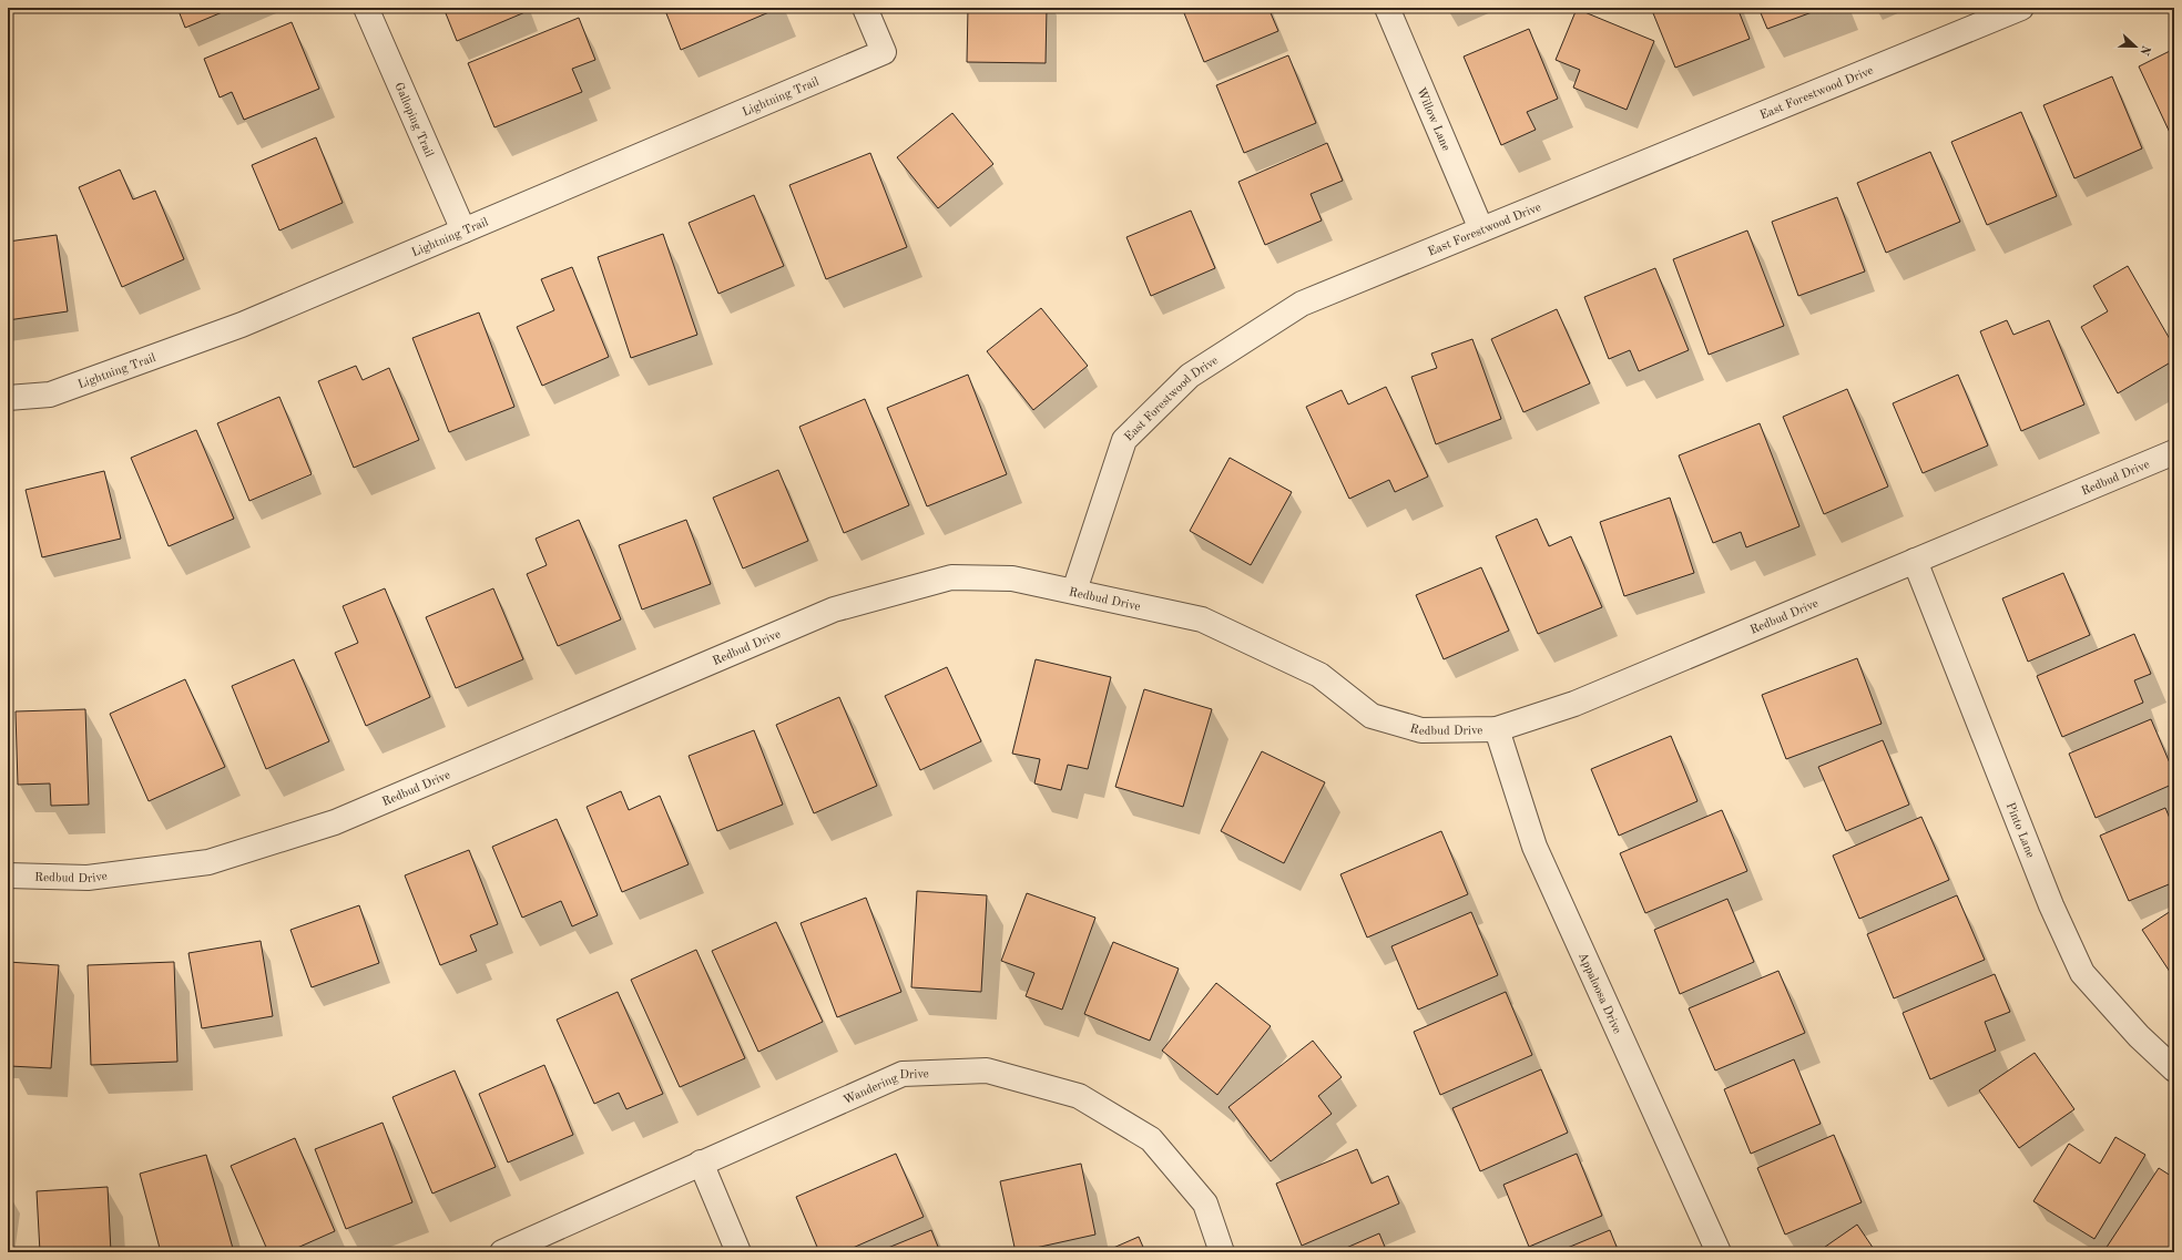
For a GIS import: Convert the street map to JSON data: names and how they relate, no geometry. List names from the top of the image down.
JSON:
{
  "streets": {
    "street": [
      "East Forestwood Drive",
      "Lightning Trail",
      "Willow Lane",
      "Galloping Trail",
      "Redbud Drive",
      "Pinto Lane",
      "Appaloosa Drive",
      "Wandering Drive"
    ]
  },
  "crossings": [
    ["East Forestwood Drive", "Willow Lane"],
    ["East Forestwood Drive", "Redbud Drive"],
    ["Lightning Trail", "Galloping Trail"],
    ["Redbud Drive", "Pinto Lane"],
    ["Redbud Drive", "Appaloosa Drive"]
  ],
  "north": "right"
}
